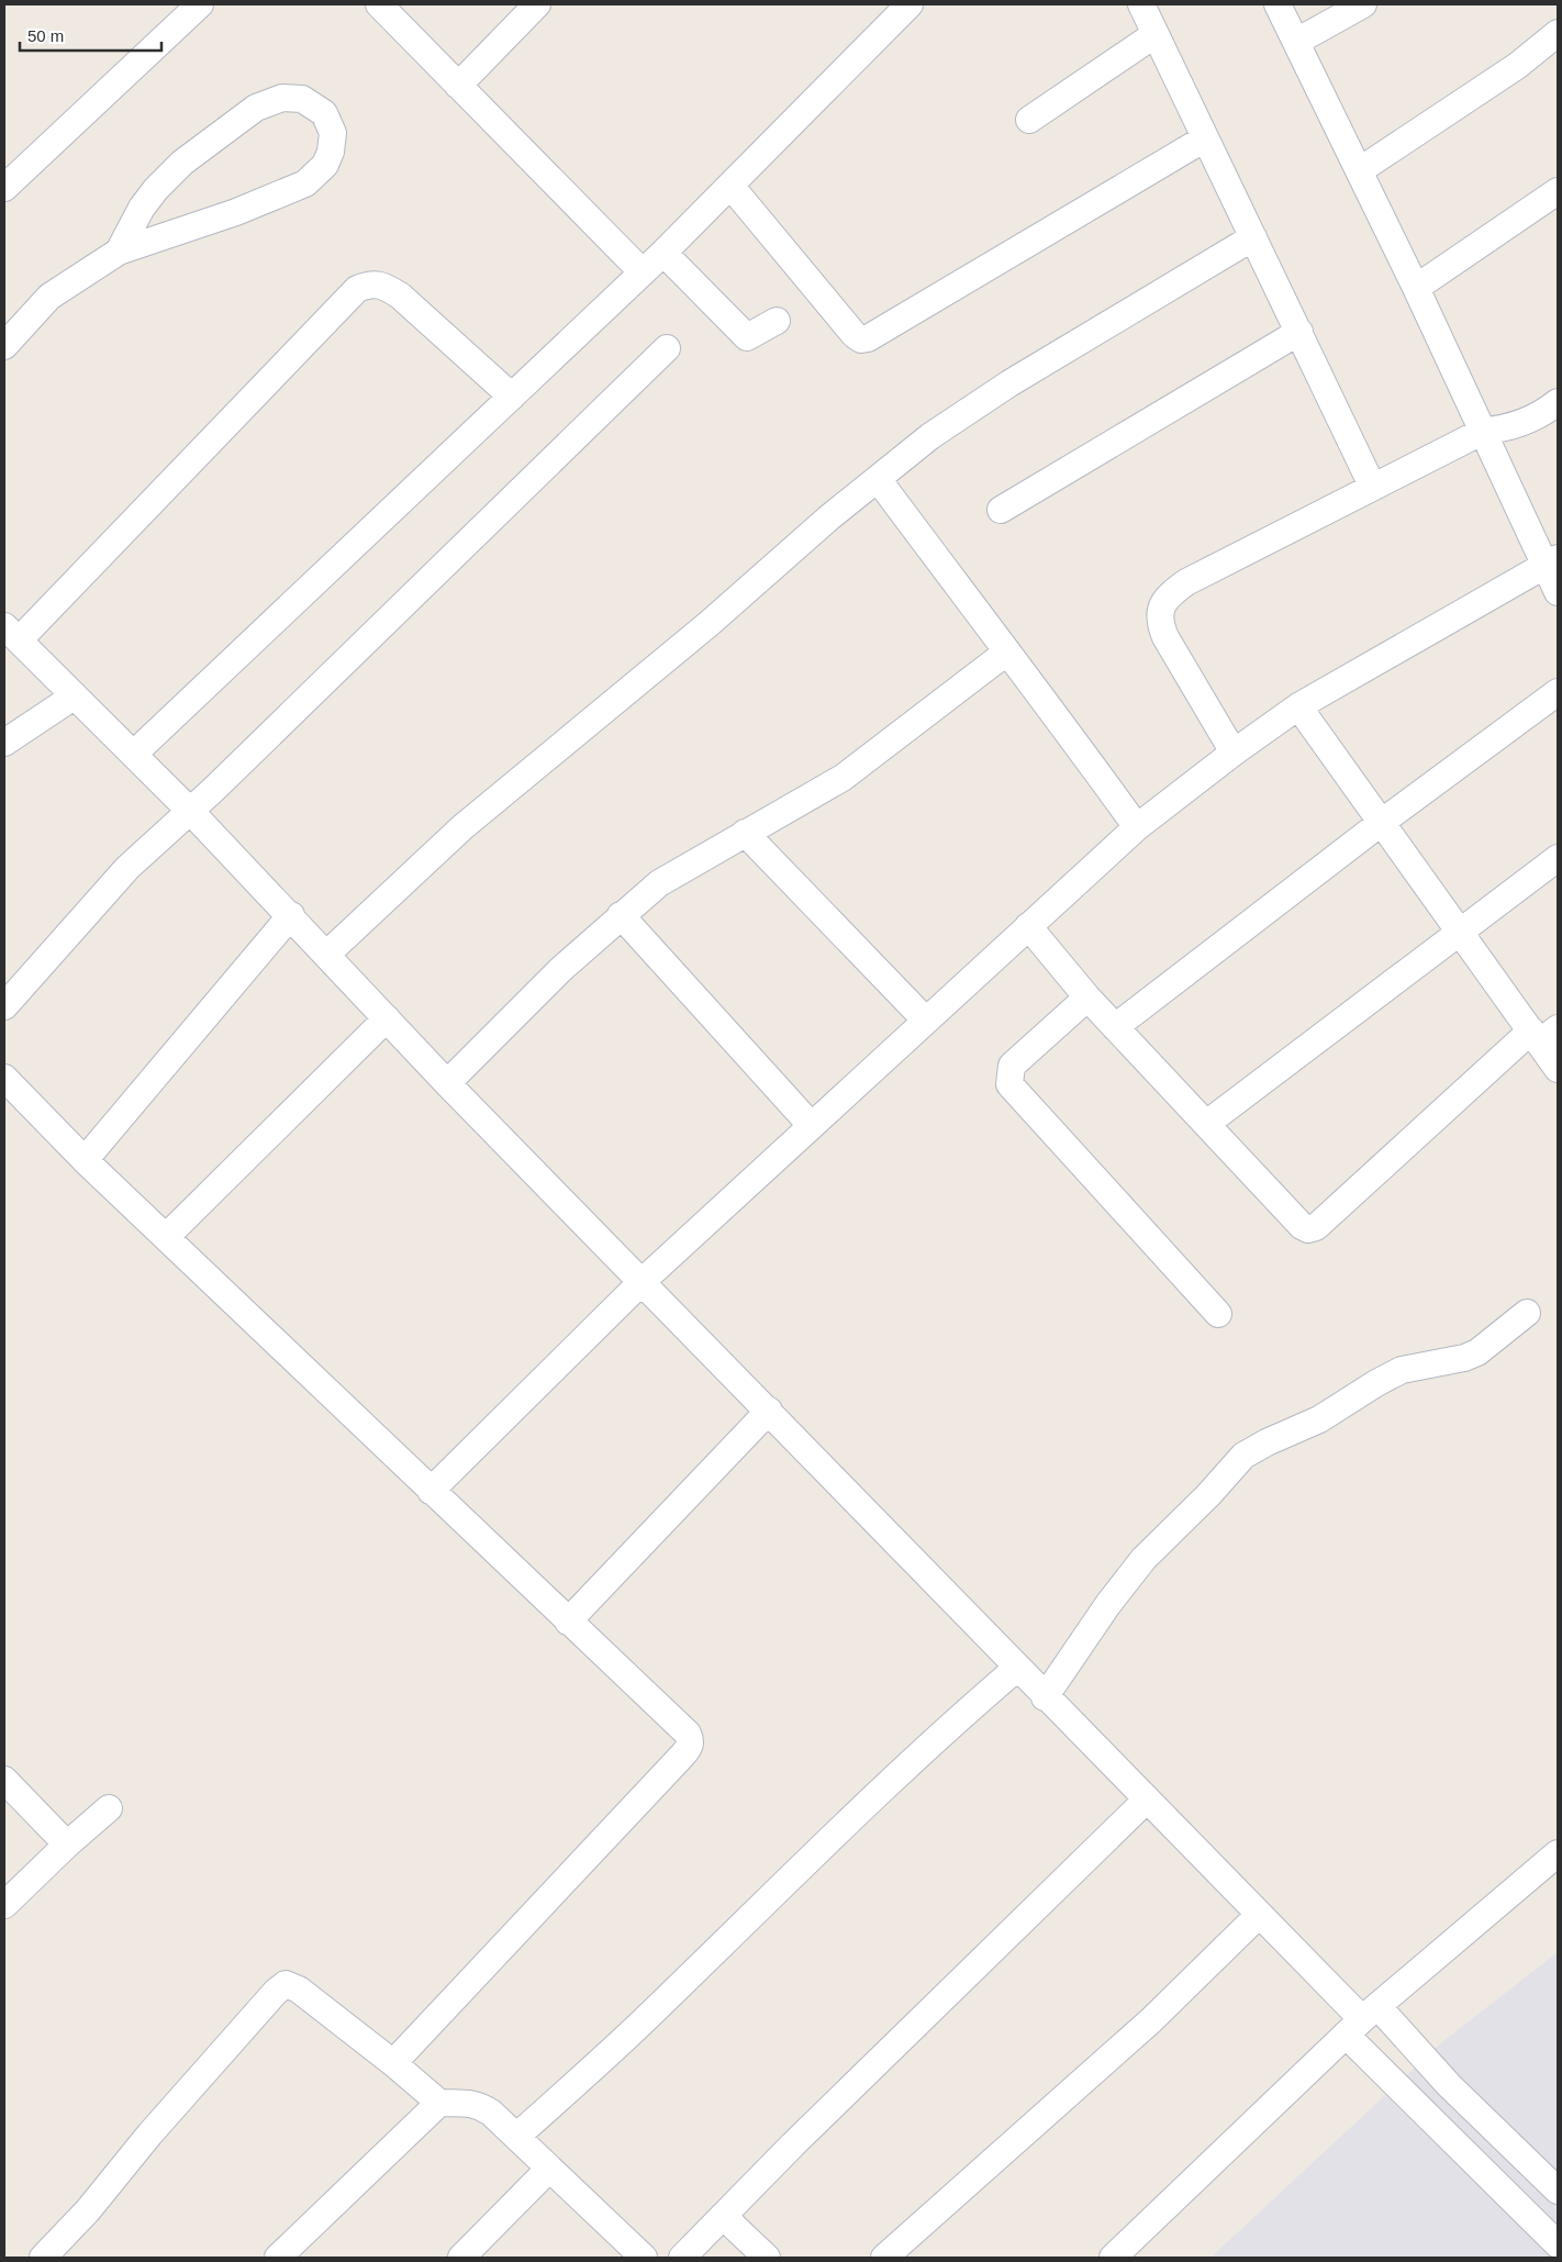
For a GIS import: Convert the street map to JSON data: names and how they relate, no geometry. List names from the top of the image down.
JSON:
{
  "scale_bar": "50 m"
}
